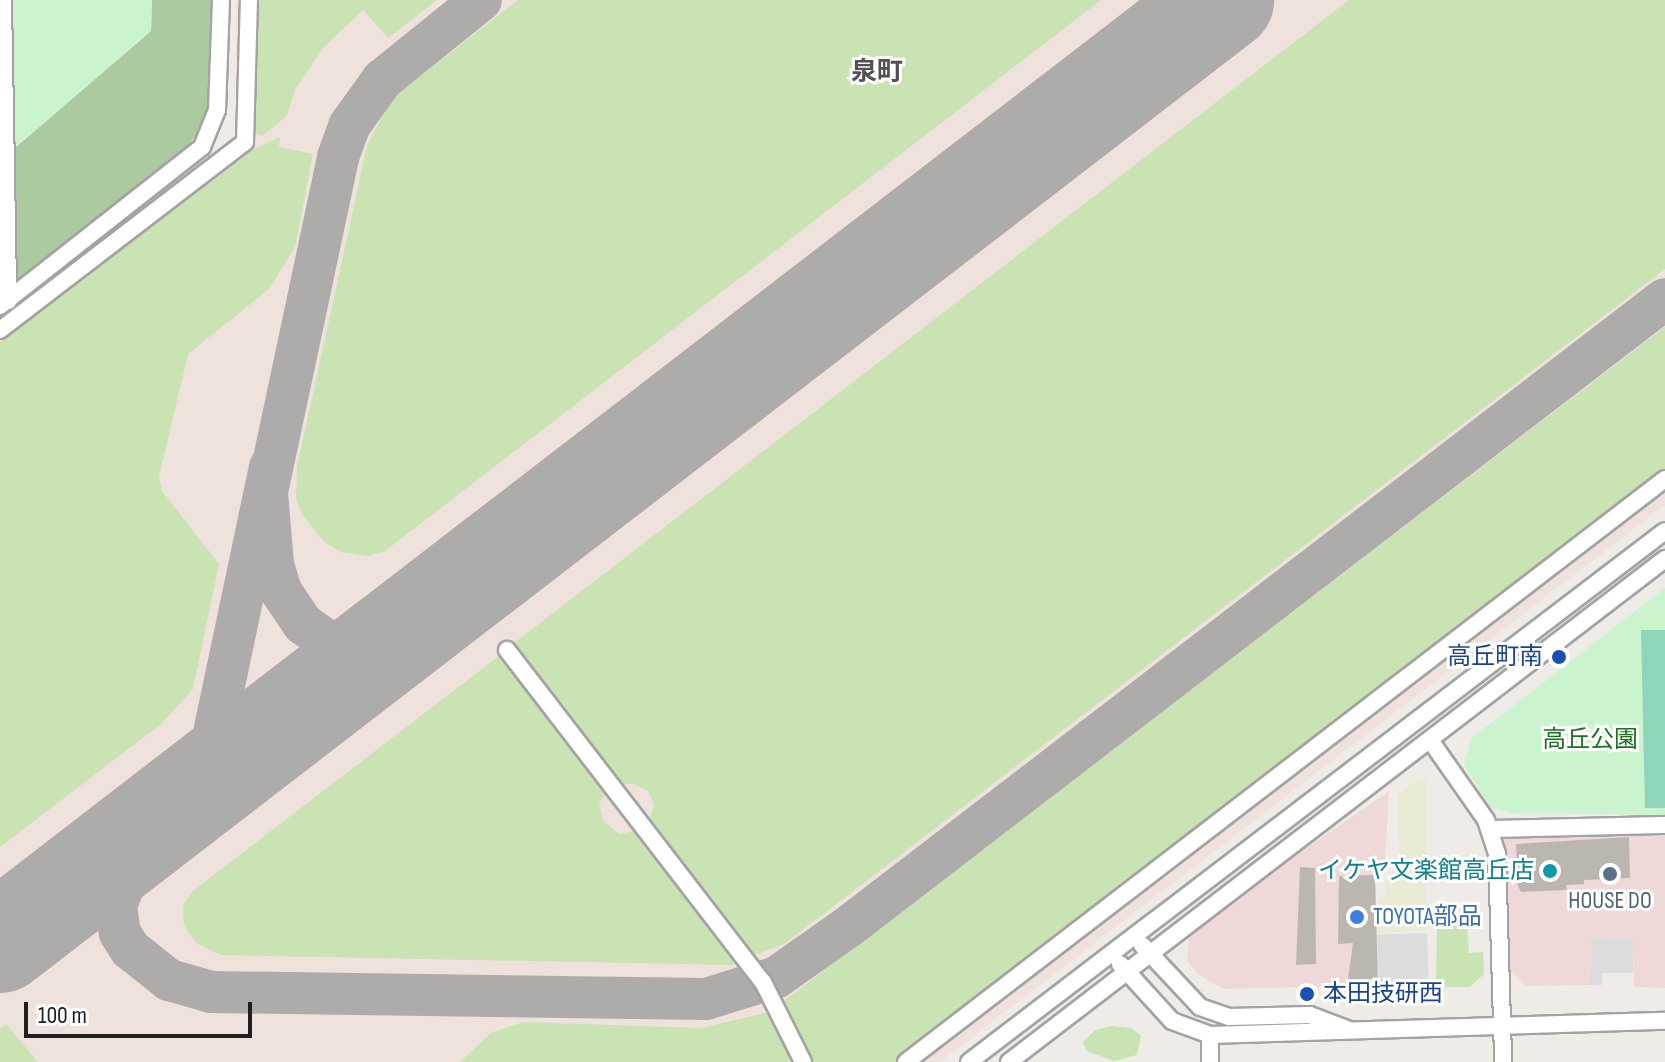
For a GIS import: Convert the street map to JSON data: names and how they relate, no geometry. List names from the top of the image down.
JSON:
{
  "districts": ["泉町"],
  "parks": ["高丘公園"],
  "places": [
    "高丘町南",
    "イケヤ文楽館高丘店",
    "HOUSE DO",
    "TOYOTA部品",
    "本田技研西"
  ],
  "scale_bar": "100 m"
}
